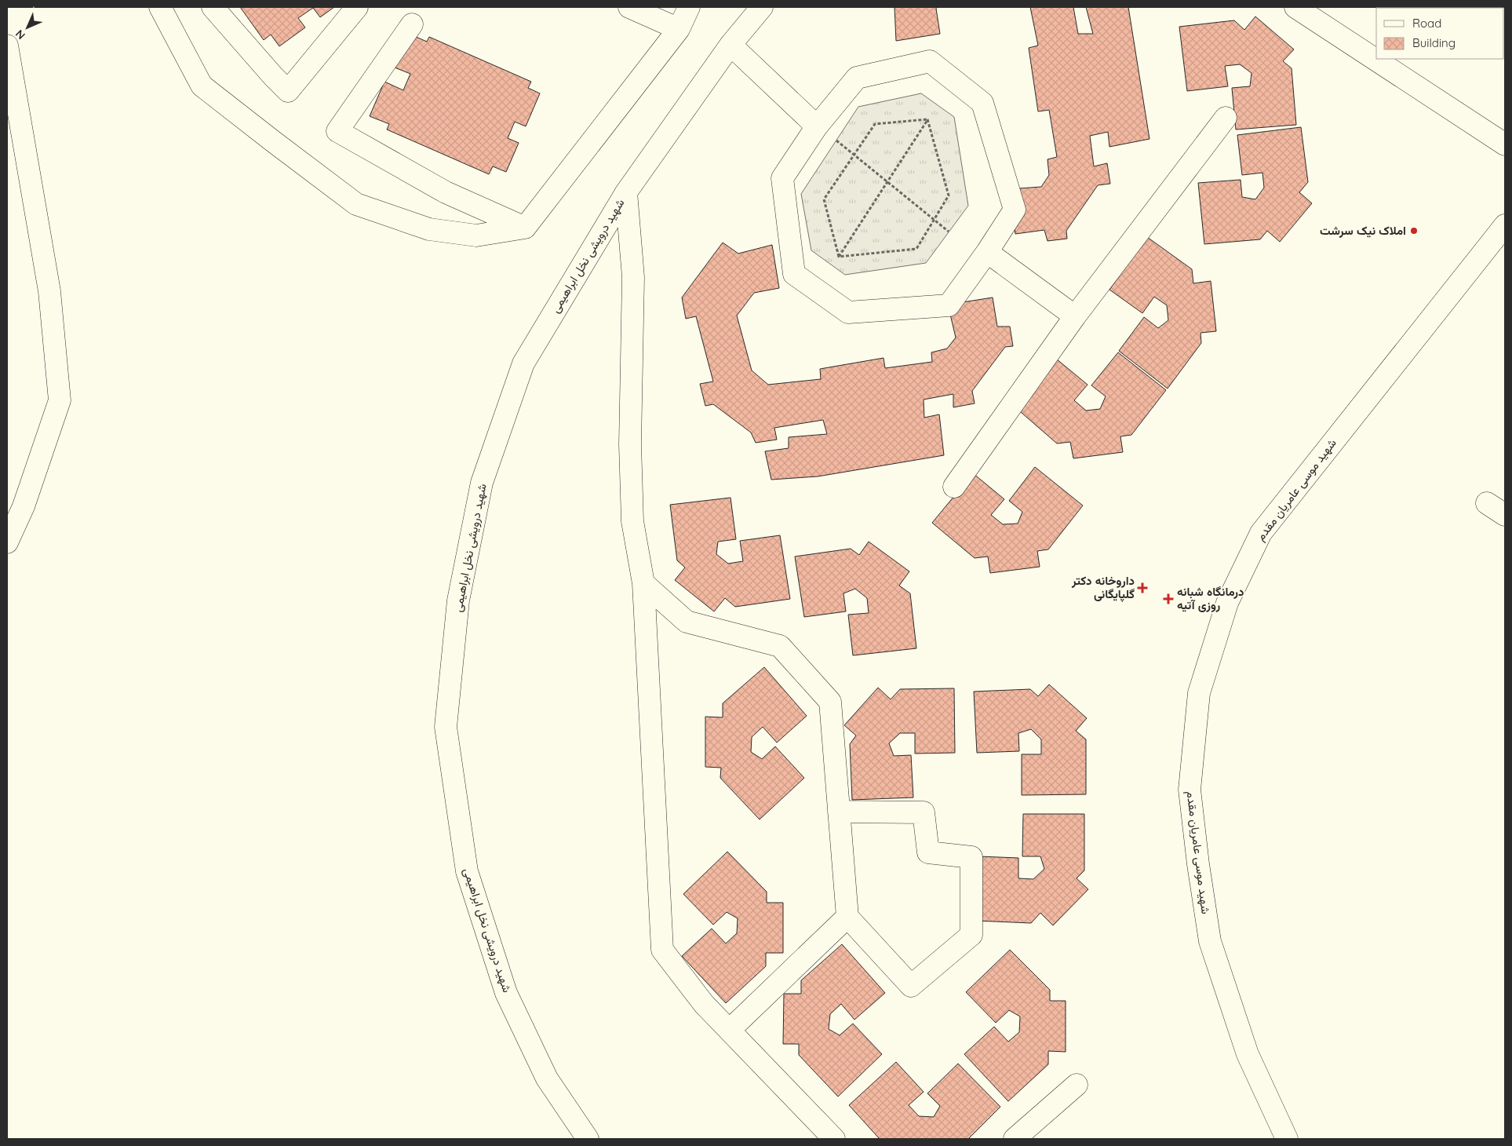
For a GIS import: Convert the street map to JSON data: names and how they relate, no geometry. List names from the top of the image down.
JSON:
{
  "streets": {
    "main road": ["شهید درویشی نخل ابراهیمی", "شهید موسی عامریان مقدم"]
  },
  "places": {
    "other": ["املاک نیک سرشت"],
    "health": ["داروخانه دکتر گلپایگانی", "درمانگاه شبانه روزی آتیه"]
  },
  "legend": ["Road", "Building"],
  "north": "bottom left"
}
